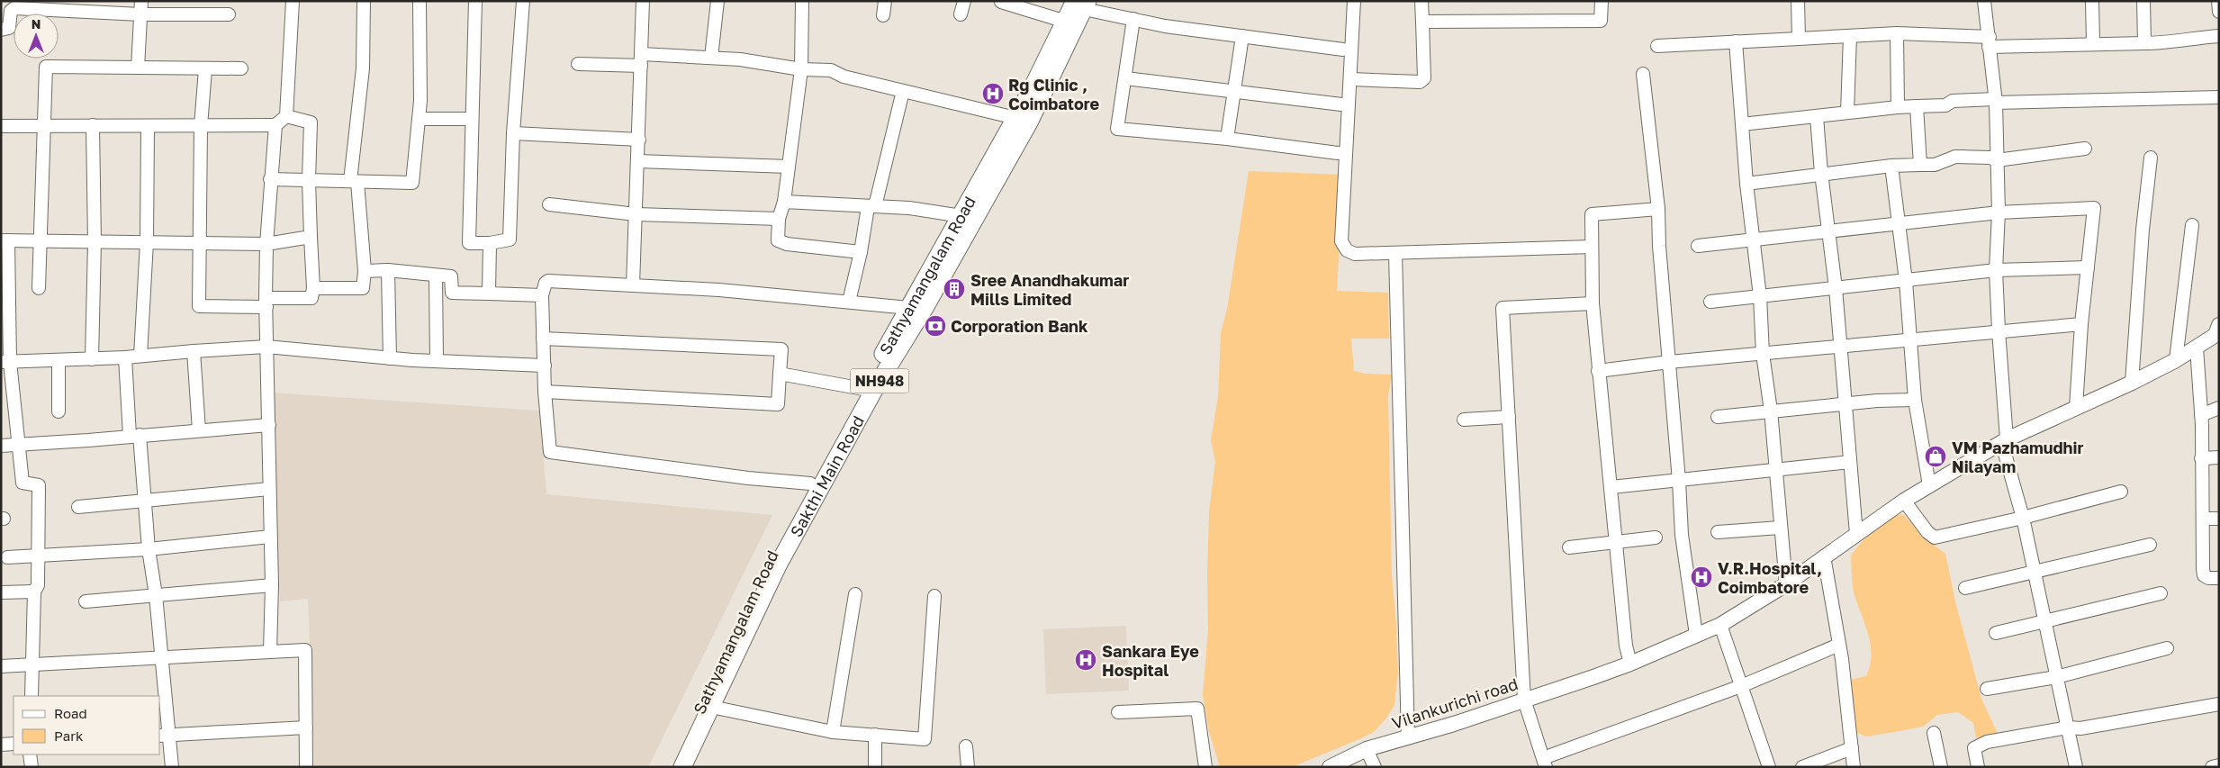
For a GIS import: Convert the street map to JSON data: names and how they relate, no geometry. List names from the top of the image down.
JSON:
{
  "streets": {
    "highway": ["Sathyamangalam Road", "NH948", "Sakthi Main Road"],
    "main road": ["Vilankurichi road"]
  },
  "crossings": [
    ["Sathyamangalam Road", "Sakthi Main Road"]
  ],
  "places": {
    "hospital": ["Rg Clinic , Coimbatore", "V.R.Hospital, Coimbatore", "Sankara Eye Hospital"],
    "building": ["Sree Anandhakumar Mills Limited"],
    "bank": ["Corporation Bank"],
    "shop": ["VM Pazhamudhir Nilayam"]
  },
  "legend": ["Road", "Park"],
  "north": "top"
}
